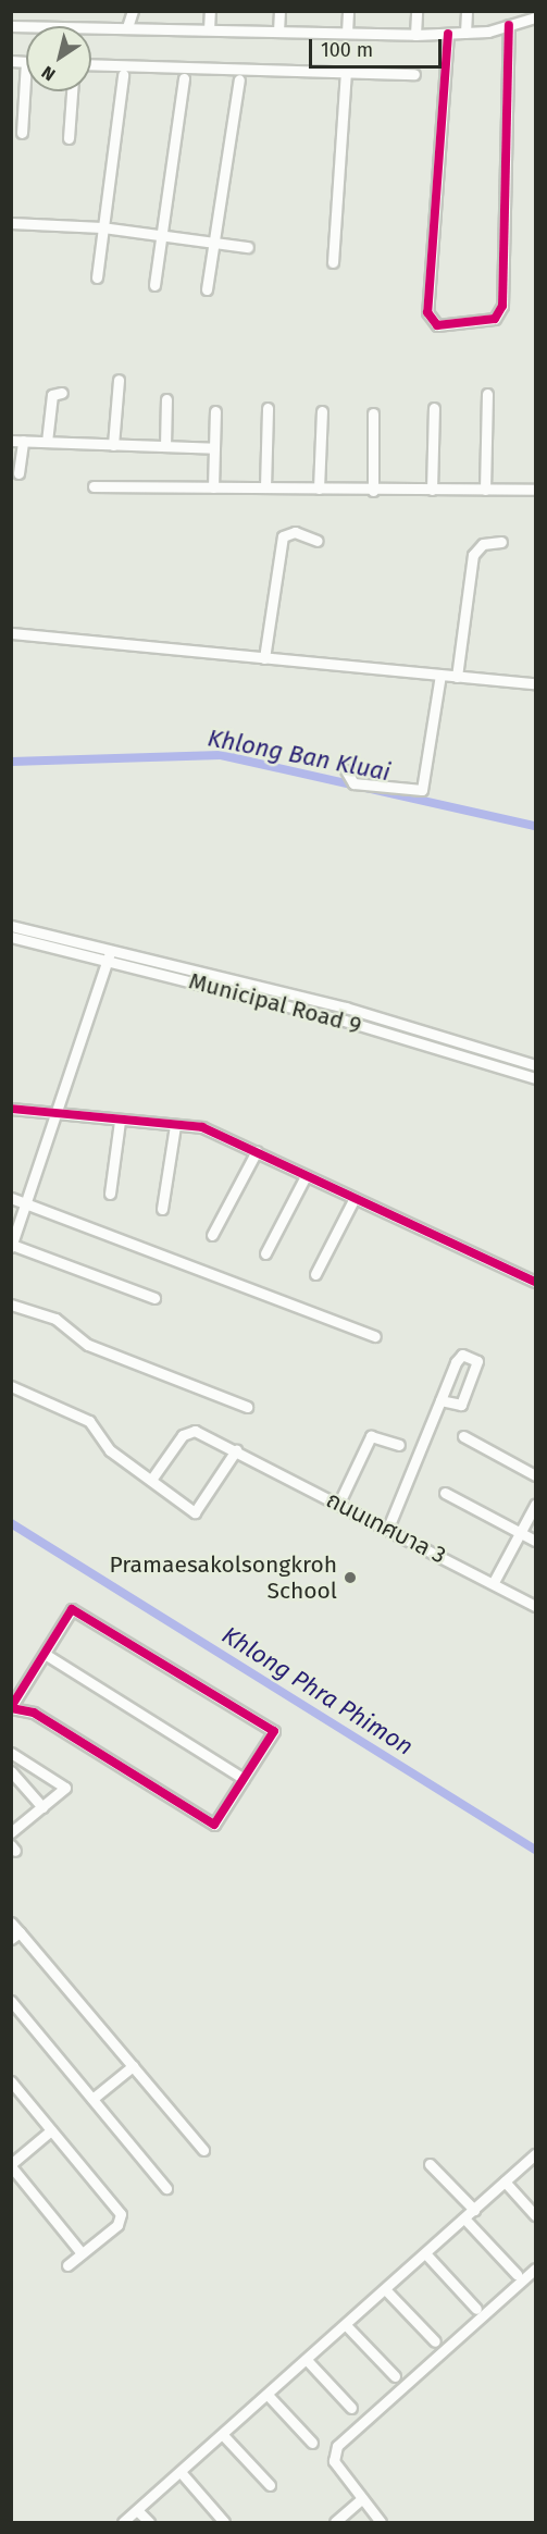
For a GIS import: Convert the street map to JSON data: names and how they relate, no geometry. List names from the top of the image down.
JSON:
{
  "streets": {
    "street": ["Municipal Road 9", "ถนนเทศบาล 3"]
  },
  "water": ["Khlong Ban Kluai", "Khlong Phra Phimon"],
  "places": ["Pramaesakolsongkroh School"],
  "scale_bar": "100 m",
  "north": "bottom left"
}
